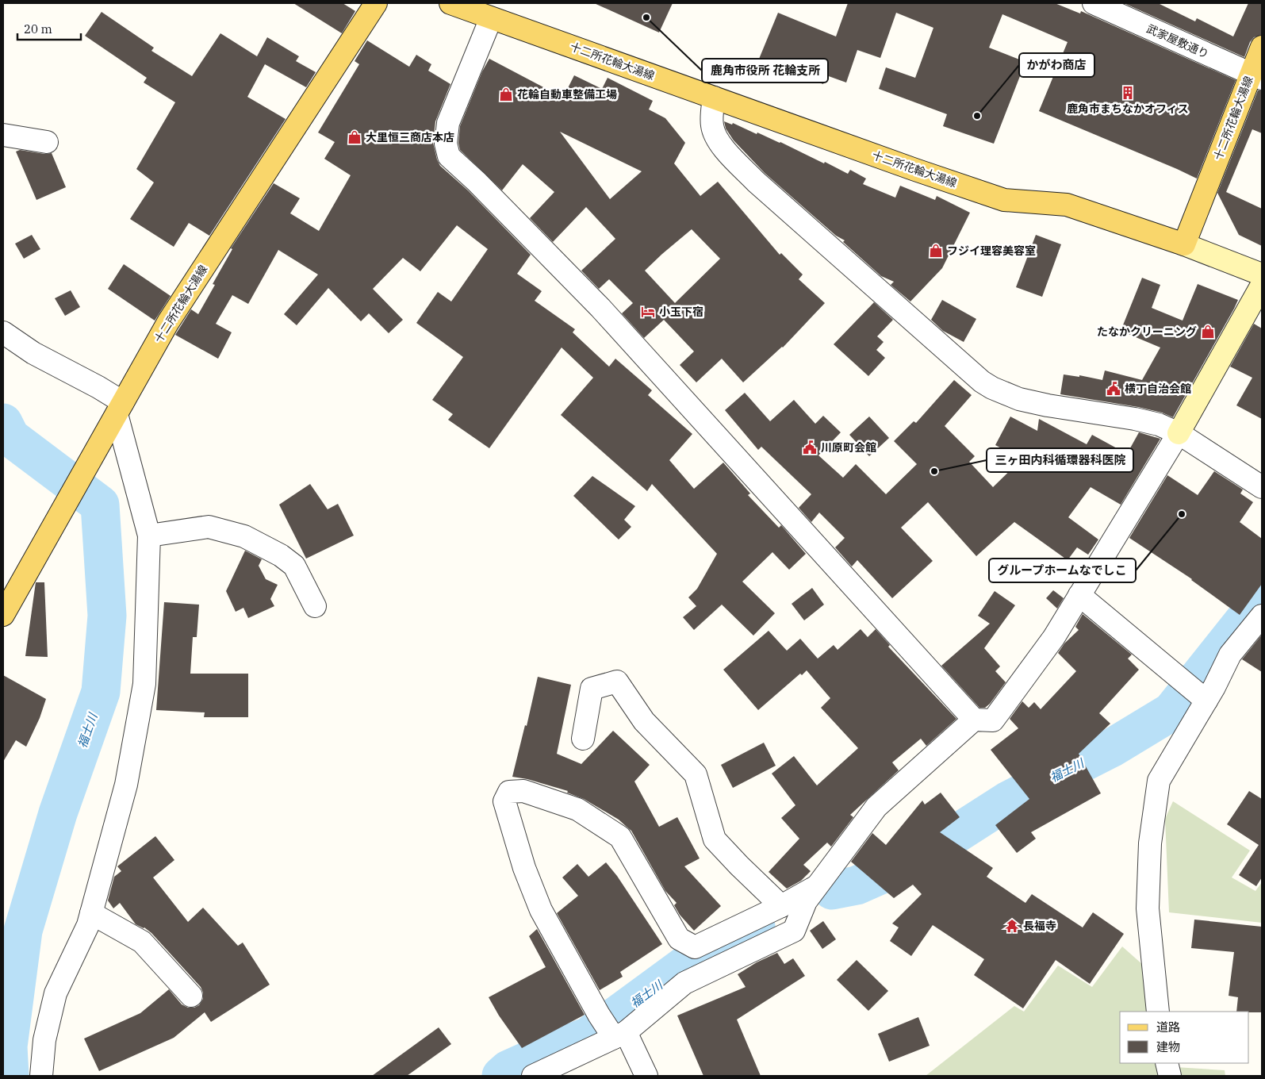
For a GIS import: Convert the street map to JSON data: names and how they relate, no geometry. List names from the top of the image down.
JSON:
{
  "streets": {
    "main road": ["十二所花輪大湯線"],
    "street": ["武家屋敷通り"]
  },
  "crossings": [
    ["武家屋敷通り", "十二所花輪大湯線"]
  ],
  "water": ["福士川"],
  "places": {
    "other": [
      "鹿角市役所 花輪支所",
      "かがわ商店",
      "三ヶ田内科循環器科医院",
      "グループホームなでしこ"
    ],
    "building": ["鹿角市まちなかオフィス"],
    "shop": [
      "花輪自動車整備工場",
      "大里恒三商店本店",
      "フジイ理容美容室",
      "たなかクリーニング"
    ],
    "hotel": ["小玉下宿"],
    "public building": ["横丁自治会館", "川原町会館"],
    "temple": ["長福寺"]
  },
  "legend": ["道路", "建物"],
  "scale_bar": "20 m"
}
